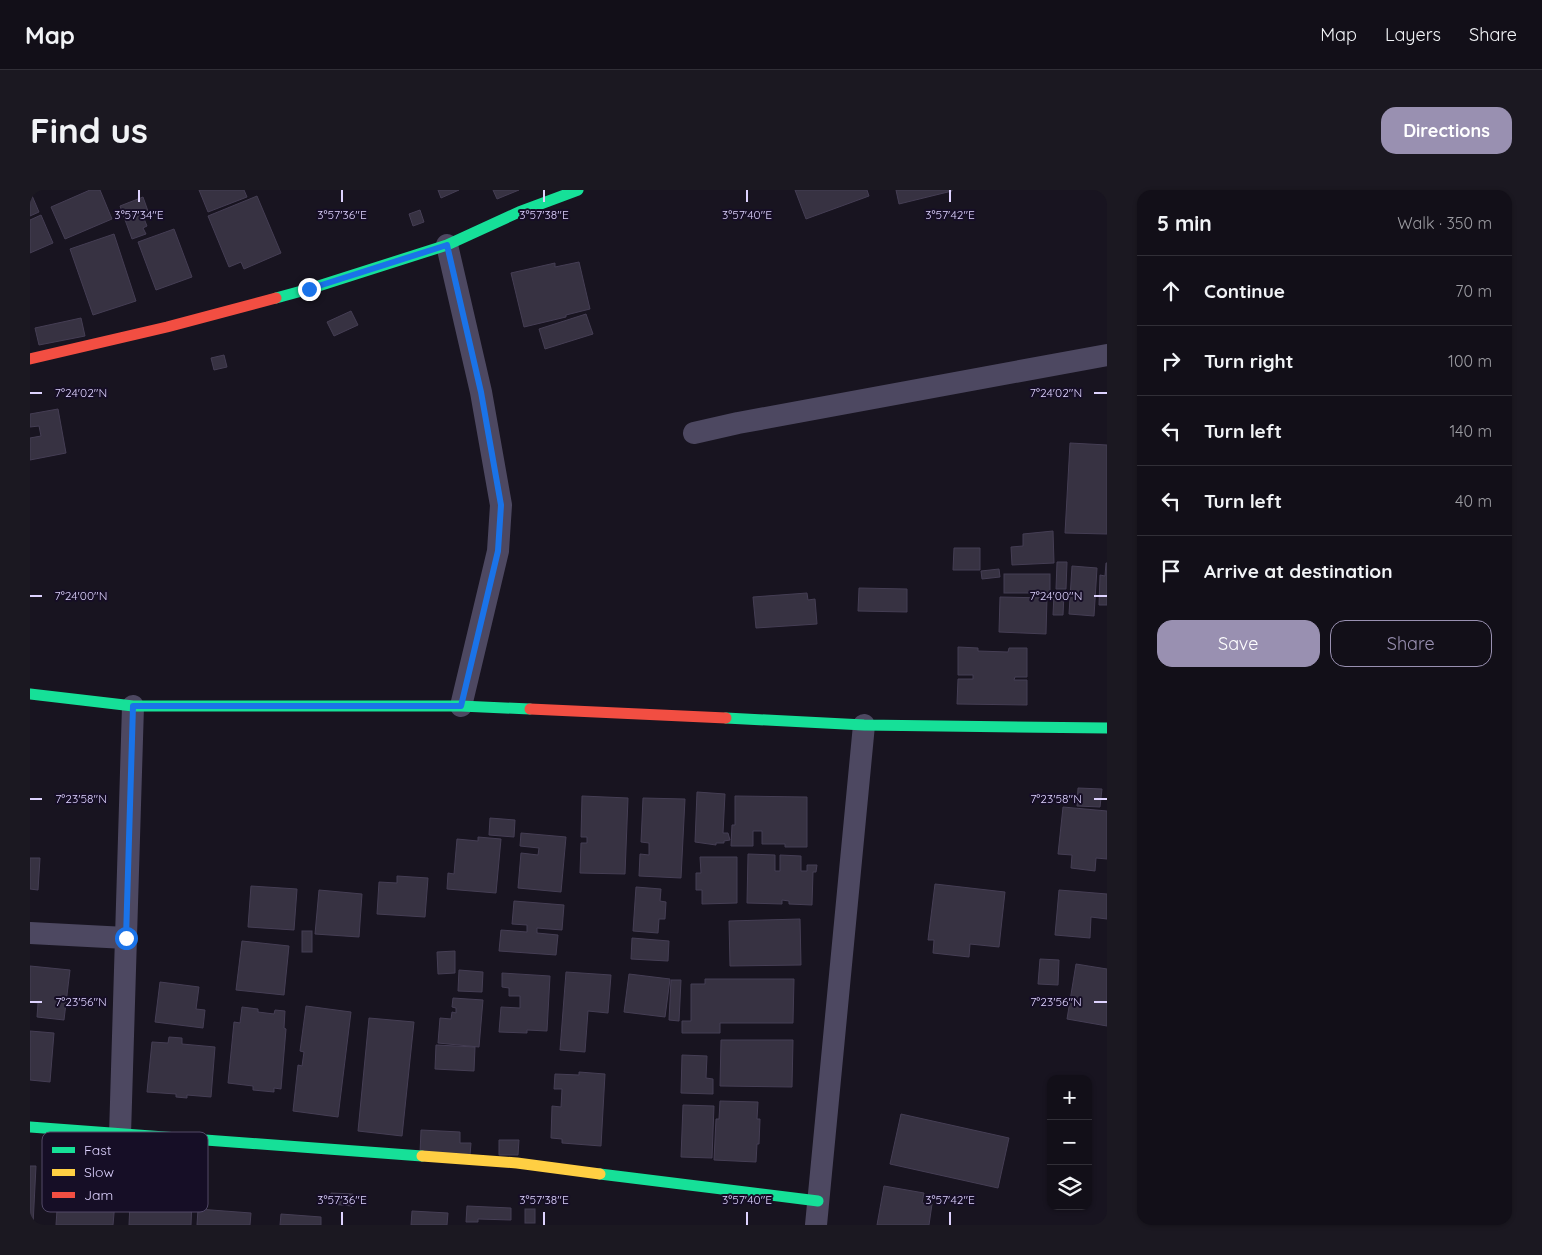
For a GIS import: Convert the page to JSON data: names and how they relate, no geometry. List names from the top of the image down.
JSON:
{
  "legend": ["Fast", "Slow", "Jam"],
  "page": {
    "header": "Map",
    "nav": ["Map", "Layers", "Share"],
    "buttons": [
      "Directions",
      ["Save", "Share"]
    ],
    "title": "Find us",
    "heading": ["5 min", "Walk · 350 m"],
    "list": [
      ["Continue", "70 m"],
      ["Turn right", "100 m"],
      ["Turn left", "140 m"],
      ["Turn left", "40 m"],
      "Arrive at destination"
    ],
    "map_buttons": ["+", "−"]
  },
  "coordinates": [
    "3°57'34\"E",
    "3°57'36\"E",
    "3°57'38\"E",
    "3°57'40\"E",
    "3°57'42\"E",
    "7°24'02\"N",
    "7°24'00\"N",
    "7°23'58\"N",
    "7°23'56\"N"
  ]
}
